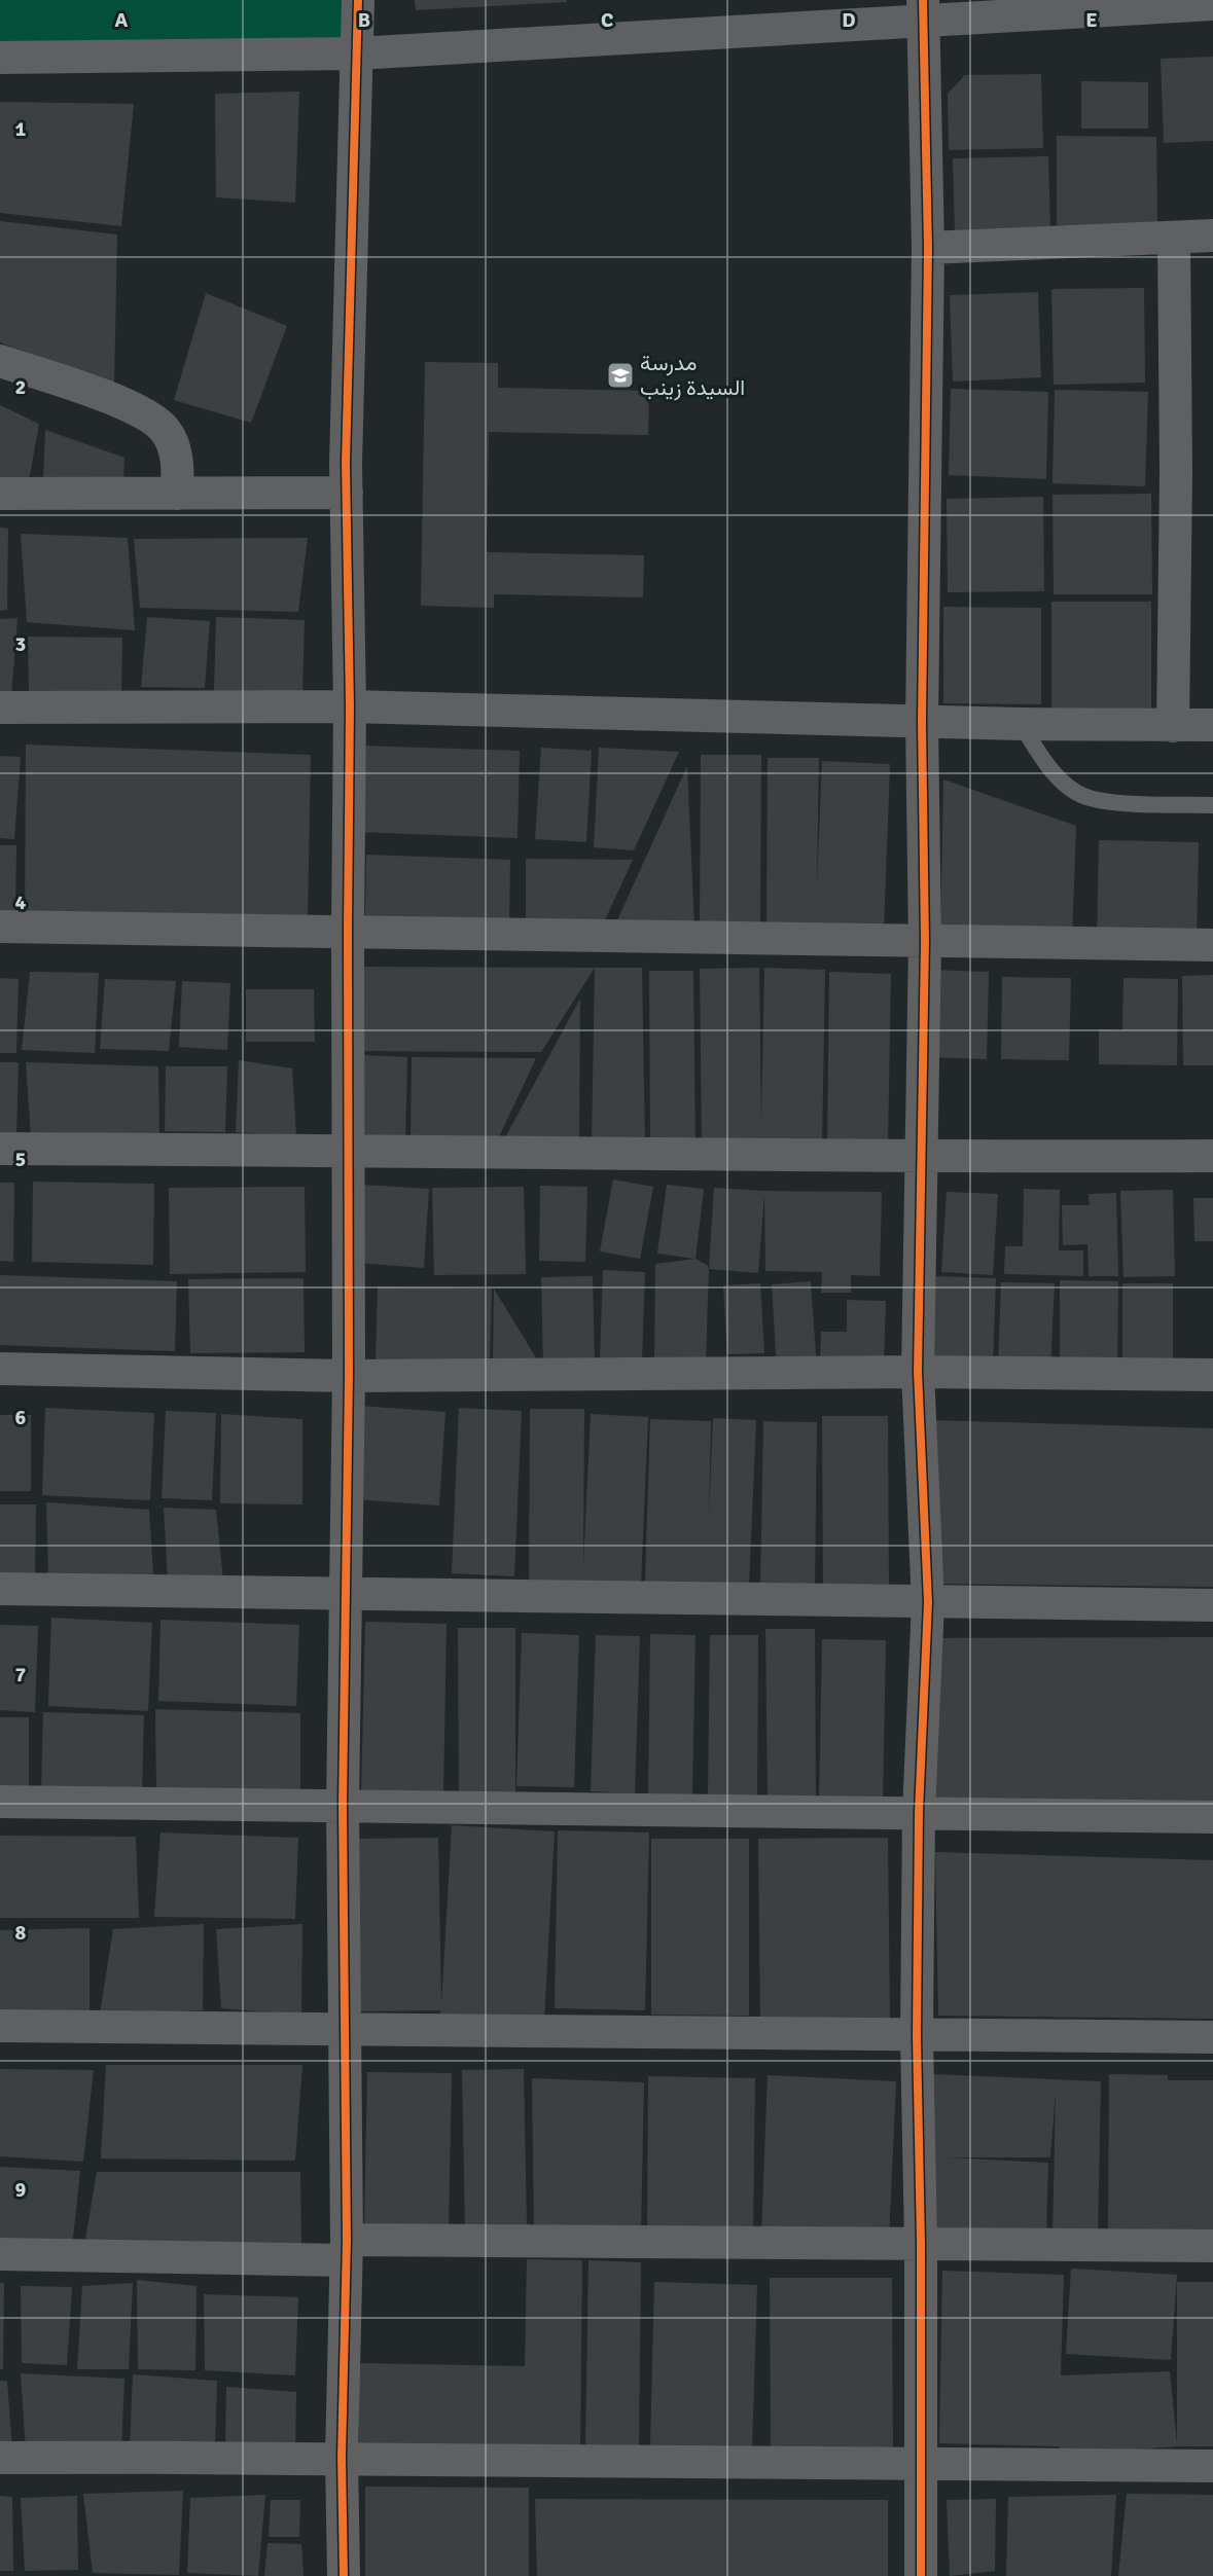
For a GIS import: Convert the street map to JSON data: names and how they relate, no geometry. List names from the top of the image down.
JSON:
{
  "places": {
    "school or university": ["مدرسة السيدة زينب"]
  },
  "grid": {
    "columns": [
      "A",
      "B",
      "C",
      "D",
      "E"
    ],
    "rows": [
      "1",
      "2",
      "3",
      "4",
      "5",
      "6",
      "7",
      "8",
      "9"
    ]
  }
}
